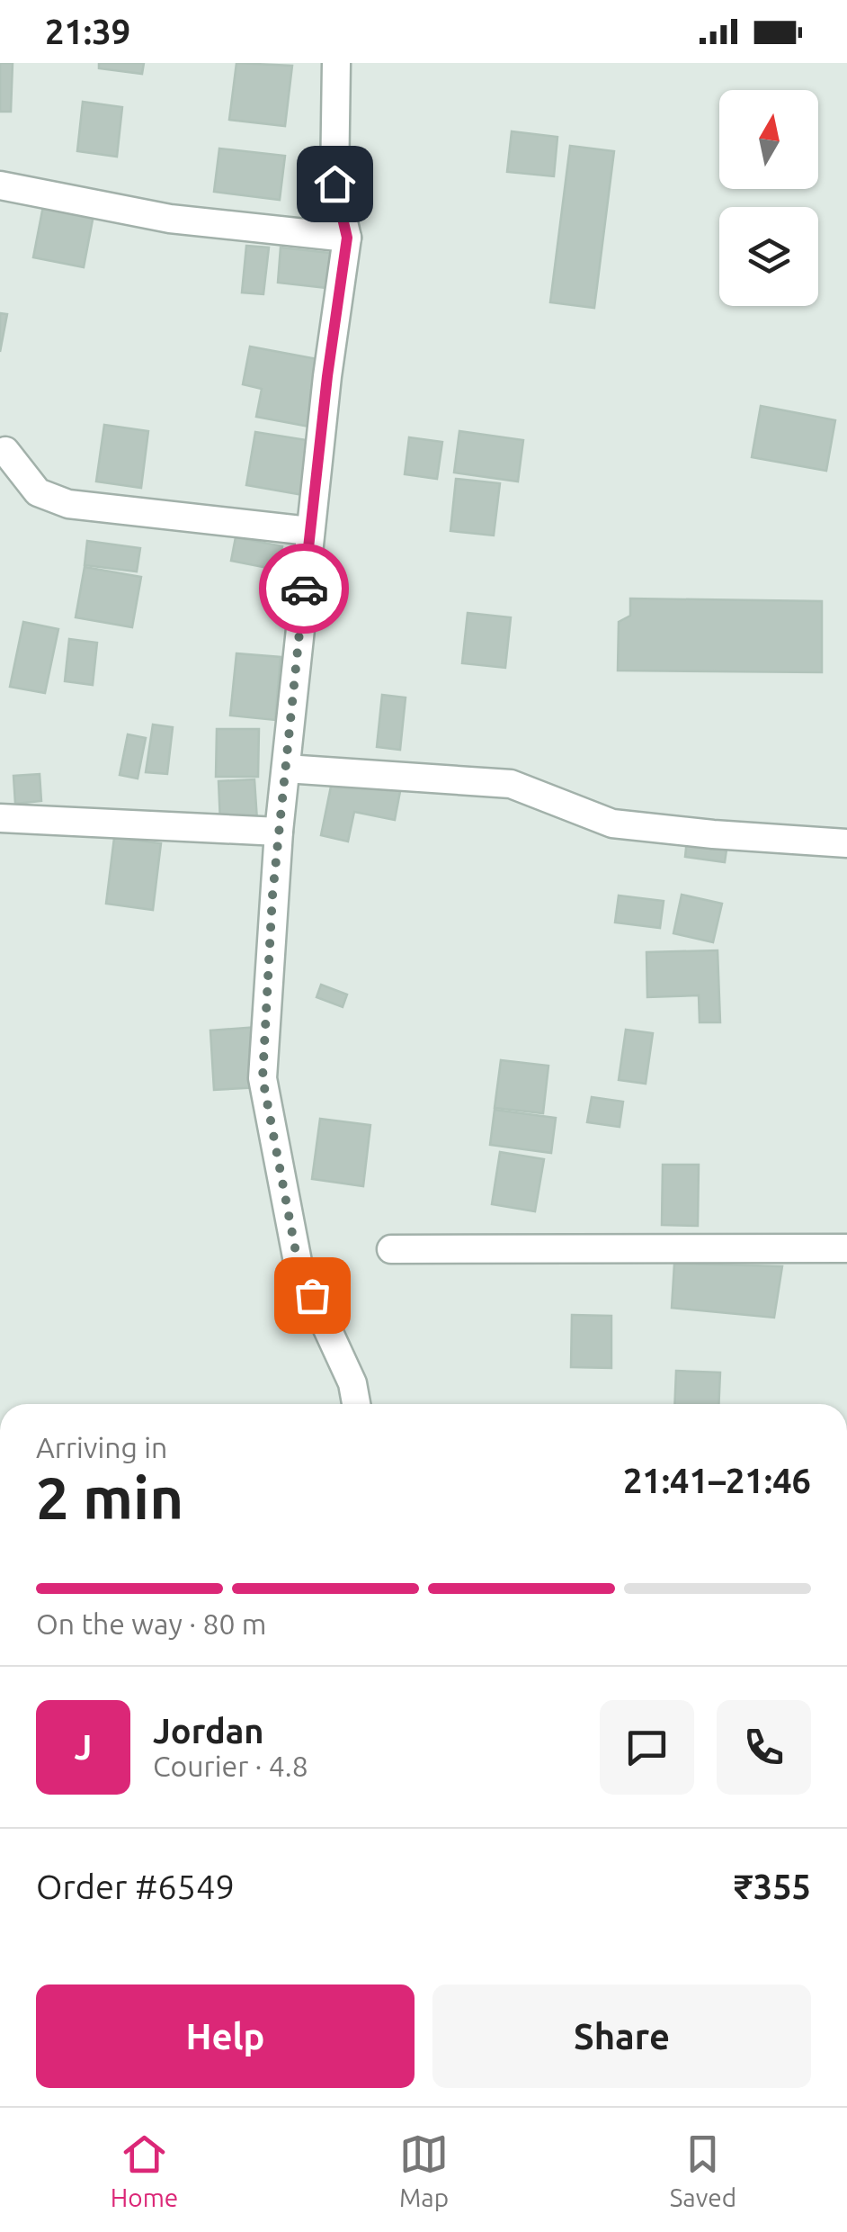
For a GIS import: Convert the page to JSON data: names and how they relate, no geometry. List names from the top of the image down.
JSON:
{
  "north": "top",
  "page": {
    "status": "21:39",
    "heading": ["2 min", "Arriving in", "21:41–21:46"],
    "panel": [
      "Jordan",
      "Courier · 4.8",
      "Order #6549",
      "₹355"
    ],
    "bar": "On the way · 80 m",
    "round": "J",
    "buttons": ["Help", "Share"],
    "tabs": ["Home", "Map", "Saved"]
  }
}
